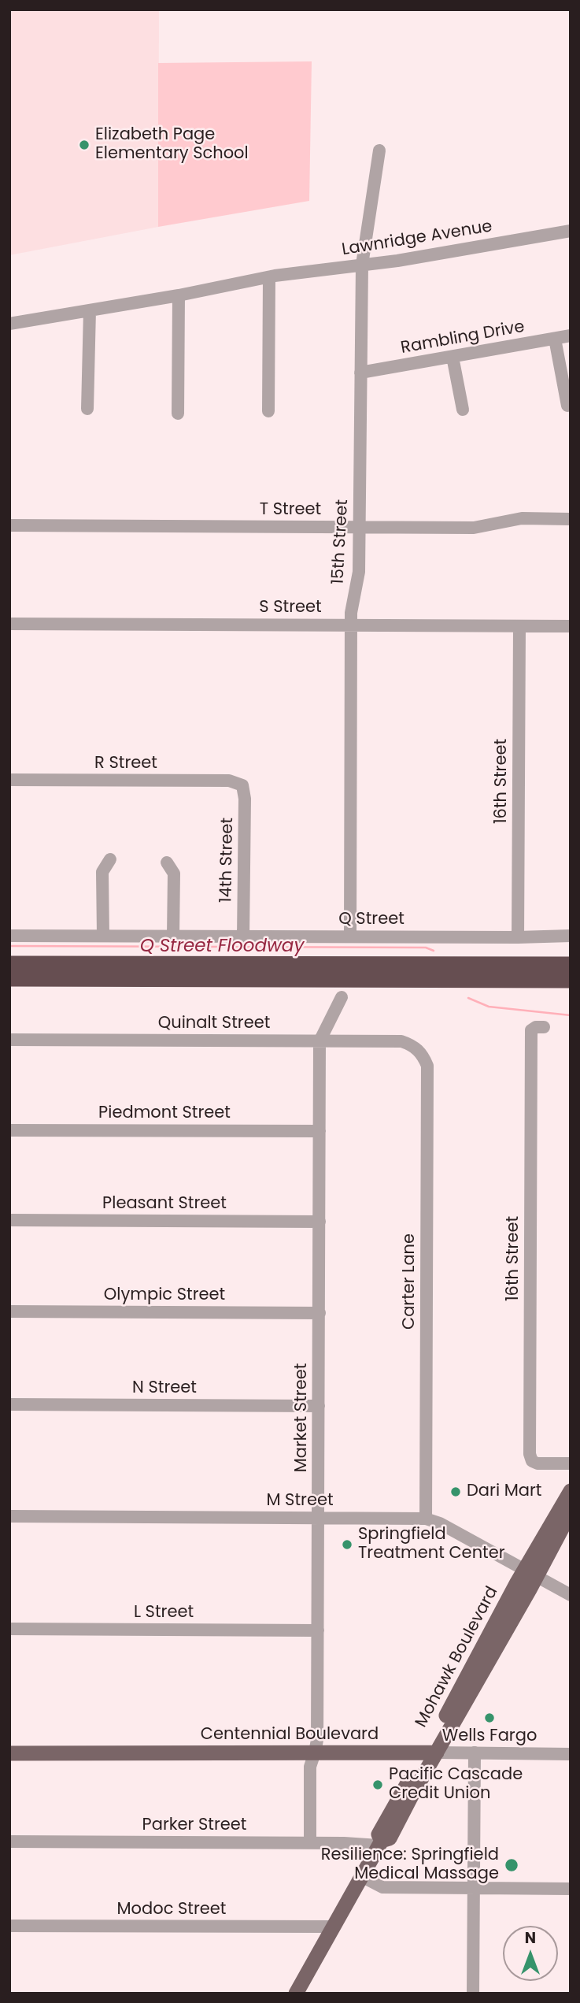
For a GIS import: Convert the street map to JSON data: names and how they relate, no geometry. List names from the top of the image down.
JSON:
{
  "streets": {
    "main road": ["Mohawk Boulevard", "Centennial Boulevard"],
    "street": [
      "Lawnridge Avenue",
      "Rambling Drive",
      "T Street",
      "15th Street",
      "S Street",
      "R Street",
      "16th Street",
      "14th Street",
      "Q Street",
      "Quinalt Street",
      "Piedmont Street",
      "Pleasant Street",
      "Carter Lane",
      "Olympic Street",
      "N Street",
      "Market Street",
      "M Street",
      "L Street",
      "Parker Street",
      "Modoc Street"
    ]
  },
  "crossings": [
    ["Lawnridge Avenue", "15th Street"],
    ["Rambling Drive", "15th Street"],
    ["T Street", "15th Street"],
    ["15th Street", "S Street"],
    ["15th Street", "Q Street"],
    ["S Street", "16th Street"],
    ["R Street", "14th Street"],
    ["16th Street", "Q Street"],
    ["14th Street", "Q Street"],
    ["Quinalt Street", "Carter Lane"],
    ["Quinalt Street", "Market Street"],
    ["Piedmont Street", "Market Street"],
    ["Pleasant Street", "Market Street"],
    ["Carter Lane", "M Street"],
    ["Olympic Street", "Market Street"],
    ["N Street", "Market Street"],
    ["Market Street", "M Street"],
    ["Market Street", "L Street"],
    ["Market Street", "Centennial Boulevard"],
    ["Market Street", "Parker Street"],
    ["M Street", "Mohawk Boulevard"],
    ["Mohawk Boulevard", "Centennial Boulevard"],
    ["Mohawk Boulevard", "Parker Street"],
    ["Mohawk Boulevard", "Modoc Street"]
  ],
  "water": ["Q Street Floodway"],
  "places": [
    "Elizabeth Page Elementary School",
    "Dari Mart",
    "Springfield Treatment Center",
    "Wells Fargo",
    "Pacific Cascade Credit Union",
    "Resilience: Springfield Medical Massage"
  ],
  "north": "top"
}
